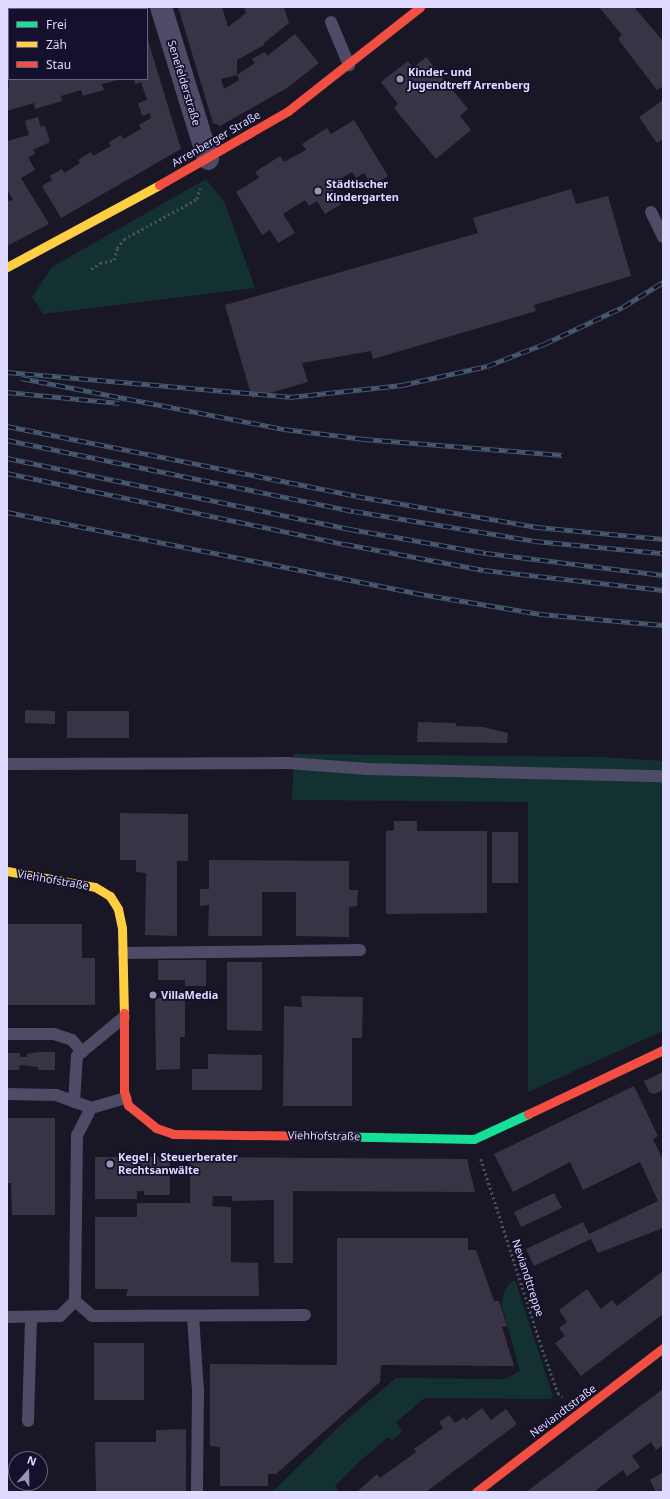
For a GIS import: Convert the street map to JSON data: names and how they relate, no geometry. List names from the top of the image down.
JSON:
{
  "streets": {
    "street": [
      "Senefelderstraße",
      "Arrenberger Straße",
      "Viehhofstraße",
      "Neviandtstraße"
    ],
    "path": ["Neviandttreppe"]
  },
  "crossings": [
    ["Senefelderstraße", "Arrenberger Straße"],
    ["Viehhofstraße", "Neviandttreppe"],
    ["Neviandttreppe", "Neviandtstraße"]
  ],
  "places": [
    "Kinder- und Jugendtreff Arrenberg",
    "Städtischer Kindergarten",
    "VillaMedia",
    "Kegel | Steuerberater Rechtsanwälte"
  ],
  "legend": ["Frei", "Zäh", "Stau"],
  "north": "top"
}
